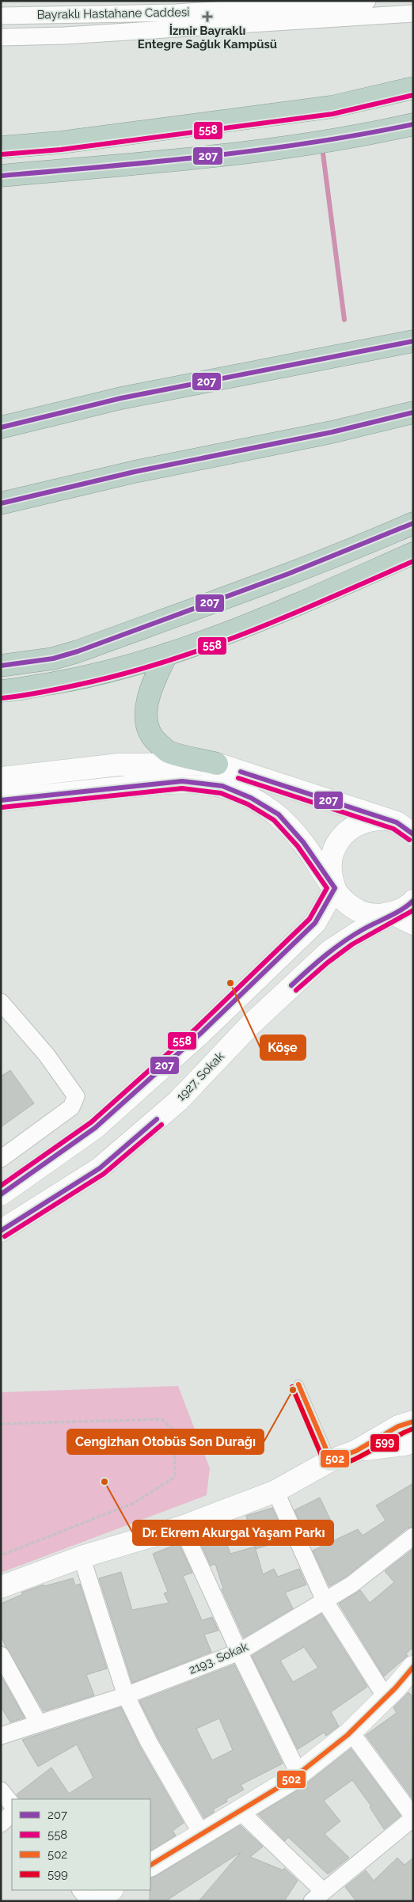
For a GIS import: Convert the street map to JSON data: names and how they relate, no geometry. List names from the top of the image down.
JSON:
{
  "streets": {
    "main road": ["1927. Sokak"],
    "street": ["Bayraklı Hastahane Caddesi", "2193. Sokak"]
  },
  "places": {
    "health": ["İzmir Bayraklı Entegre Sağlık Kampüsü"],
    "other": ["Köşe", "Cengizhan Otobüs Son Durağı", "Dr. Ekrem Akurgal Yaşam Parkı"]
  },
  "lines": [
    "transit line 558",
    "transit line 207",
    "transit line 502",
    "transit line 599"
  ],
  "legend": [
    "207",
    "558",
    "502",
    "599"
  ]
}
